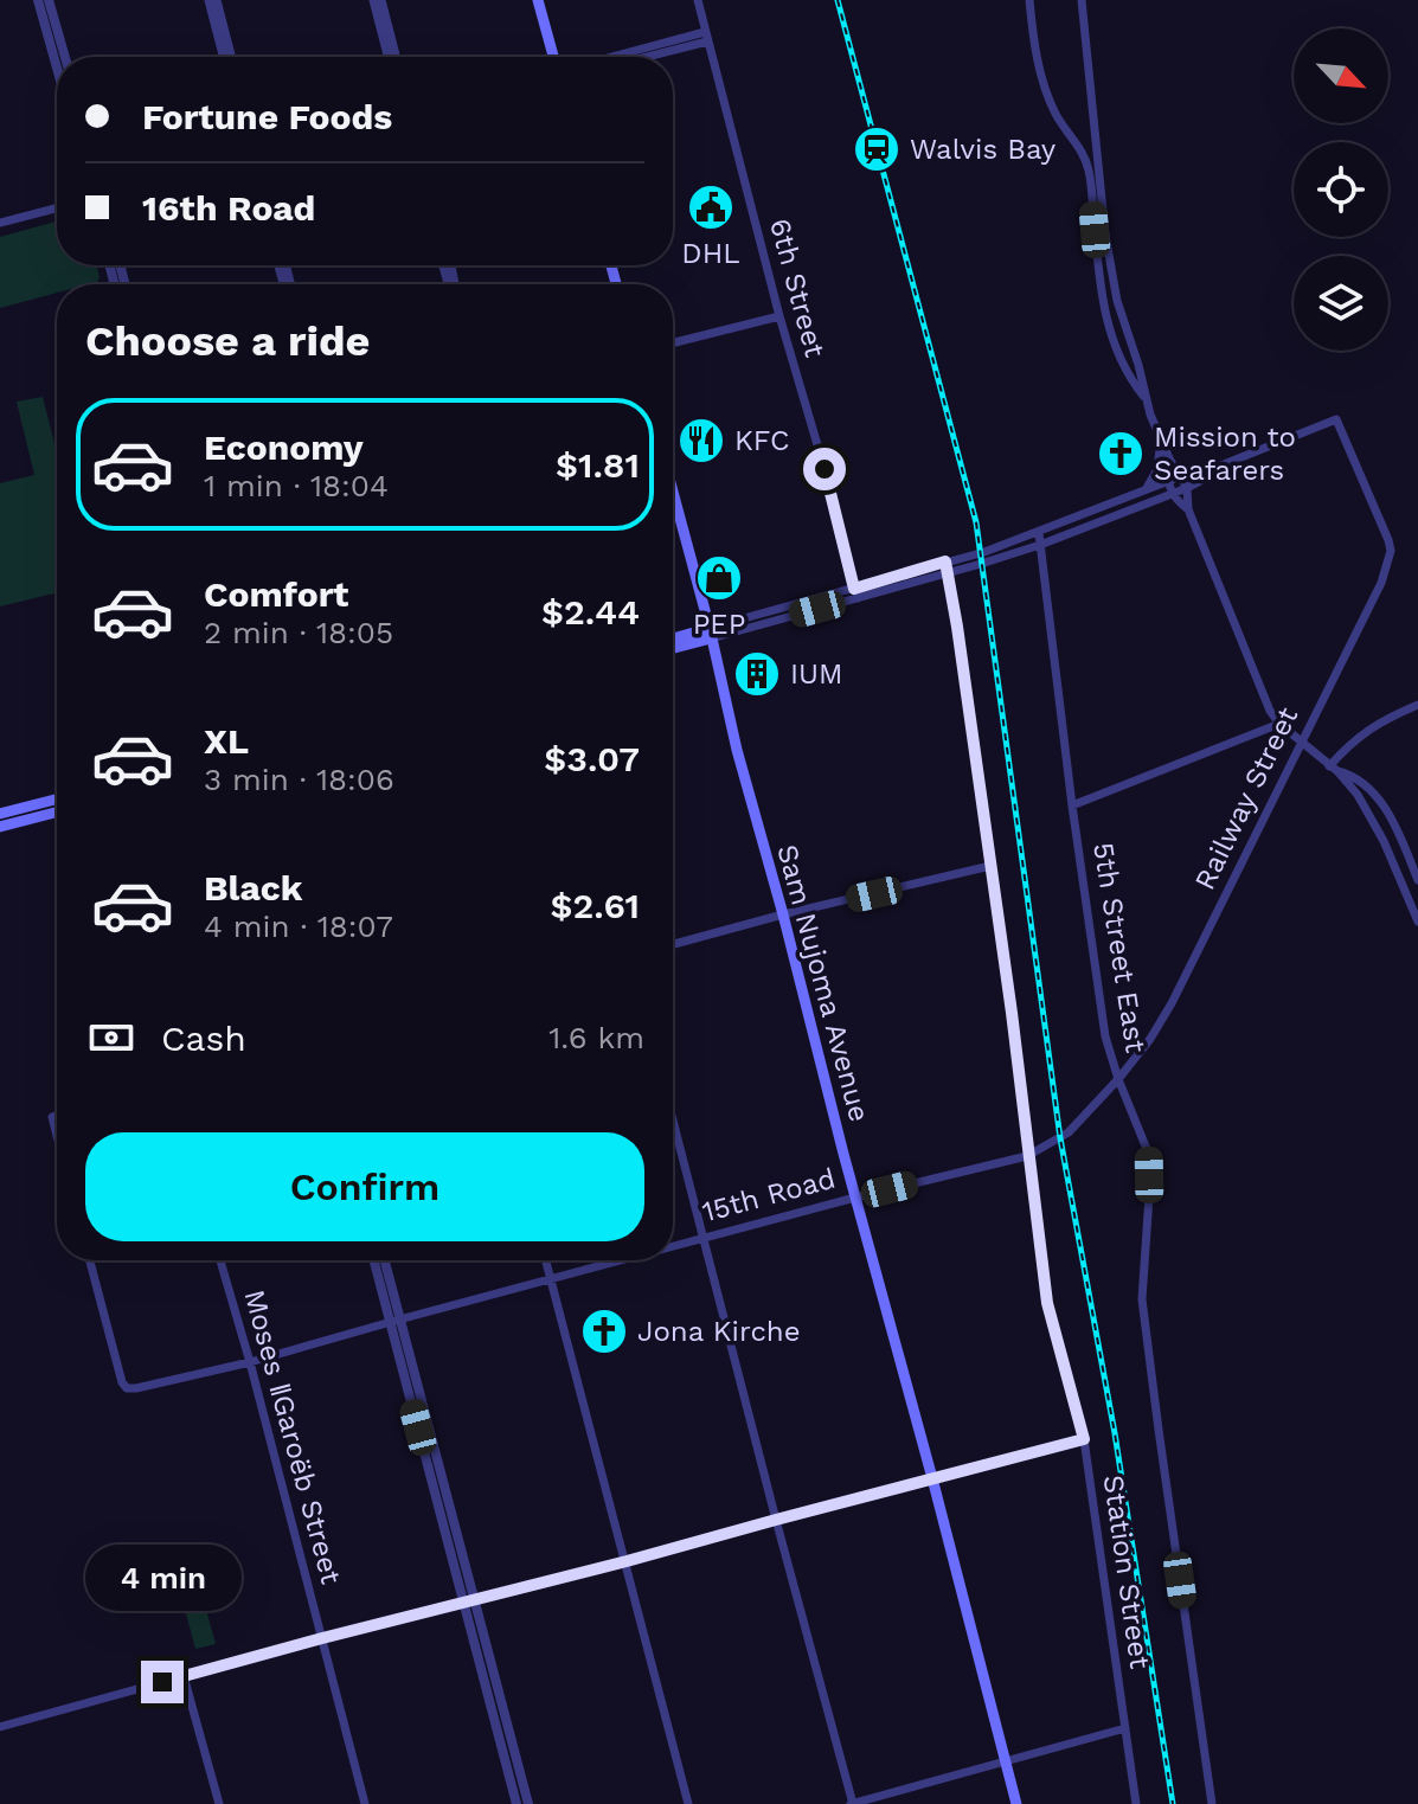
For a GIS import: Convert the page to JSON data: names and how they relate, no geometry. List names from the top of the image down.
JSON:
{
  "streets": {
    "main road": ["Sam Nujoma Avenue"],
    "street": [
      "6th Street",
      "Railway Street",
      "5th Street East",
      "15th Road",
      "Moses ǁGaroëb Street",
      "Station Street"
    ]
  },
  "crossings": [
    ["Railway Street", "5th Street East"],
    ["Railway Street", "15th Road"],
    ["Railway Street", "Station Street"],
    ["Sam Nujoma Avenue", "15th Road"],
    ["15th Road", "Moses ǁGaroëb Street"],
    ["15th Road", "Station Street"]
  ],
  "places": {
    "station": ["Walvis Bay"],
    "public building": ["DHL"],
    "restaurant": ["KFC"],
    "church": ["Mission to Seafarers", "Jona Kirche"],
    "shop": ["PEP"],
    "building": ["IUM"]
  },
  "north": "bottom right",
  "page": {
    "banner": ["Fortune Foods", "16th Road"],
    "heading": "Choose a ride",
    "list": [
      {
        "name": "Economy",
        "note": "1 min · 18:04",
        "value": "$1.81"
      },
      {
        "name": "Comfort",
        "note": "2 min · 18:05",
        "value": "$2.44"
      },
      {
        "name": "XL",
        "note": "3 min · 18:06",
        "value": "$3.07"
      },
      {
        "name": "Black",
        "note": "4 min · 18:07",
        "value": "$2.61"
      }
    ],
    "pay": ["Cash", "1.6 km"],
    "buttons": "Confirm",
    "bubble": "4 min"
  }
}
